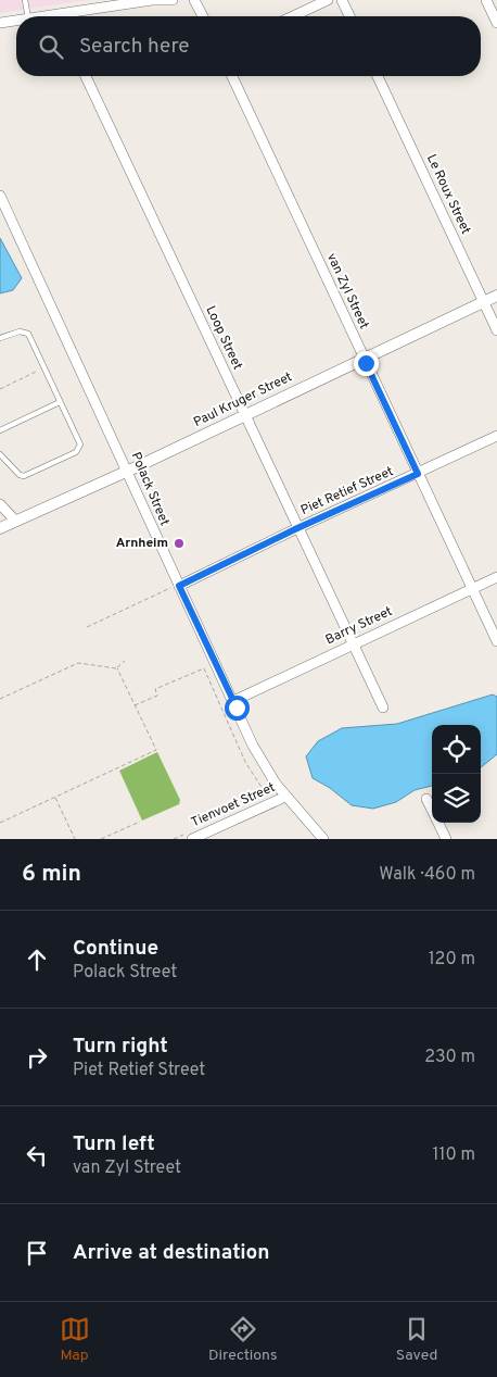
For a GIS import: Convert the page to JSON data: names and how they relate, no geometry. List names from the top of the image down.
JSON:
{
  "streets": {
    "street": [
      "Le Roux Street",
      "van Zyl Street",
      "Loop Street",
      "Paul Kruger Street",
      "Polack Street",
      "Piet Retief Street",
      "Barry Street",
      "Tienvoet Street"
    ]
  },
  "crossings": [
    ["Le Roux Street", "Paul Kruger Street"],
    ["van Zyl Street", "Paul Kruger Street"],
    ["van Zyl Street", "Piet Retief Street"],
    ["van Zyl Street", "Barry Street"],
    ["Loop Street", "Paul Kruger Street"],
    ["Loop Street", "Piet Retief Street"],
    ["Loop Street", "Barry Street"],
    ["Paul Kruger Street", "Polack Street"],
    ["Polack Street", "Piet Retief Street"],
    ["Polack Street", "Barry Street"],
    ["Polack Street", "Tienvoet Street"]
  ],
  "places": ["Arnheim"],
  "page": {
    "search": "Search here",
    "heading": ["6 min", "Walk · 460 m"],
    "list": [
      ["Continue", "Polack Street", "120 m"],
      ["Turn right", "Piet Retief Street", "230 m"],
      ["Turn left", "van Zyl Street", "110 m"],
      "Arrive at destination"
    ],
    "nav": ["Map", "Directions", "Saved"]
  }
}
